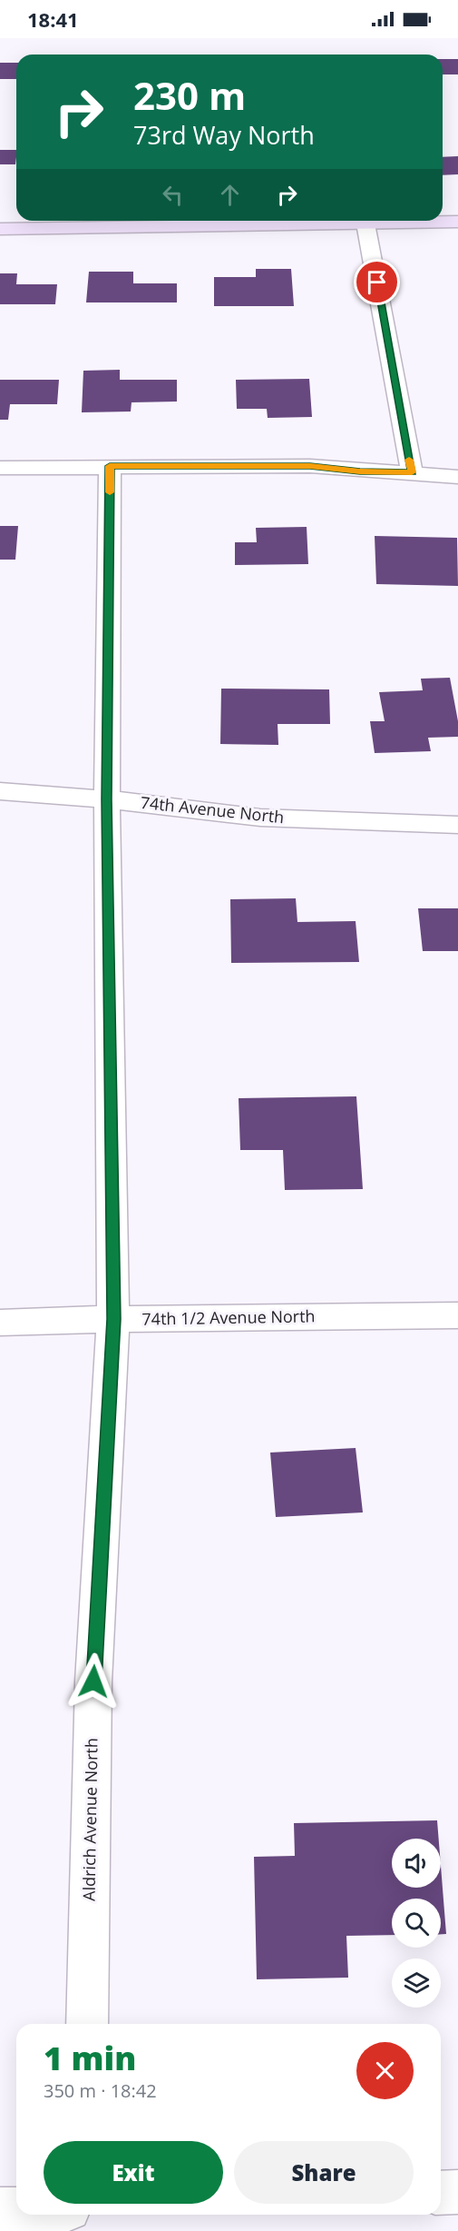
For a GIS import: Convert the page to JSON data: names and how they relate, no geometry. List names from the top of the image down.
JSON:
{
  "streets": {
    "street": ["74th Avenue North", "74th 1/2 Avenue North", "Aldrich Avenue North"]
  },
  "crossings": [
    ["74th Avenue North", "Aldrich Avenue North"],
    ["74th 1/2 Avenue North", "Aldrich Avenue North"]
  ],
  "page": {
    "status": "18:41",
    "turn": ["230 m", "73rd Way North"],
    "heading": ["1 min", "350 m · 18:42"],
    "buttons": ["Exit", "Share"]
  }
}
